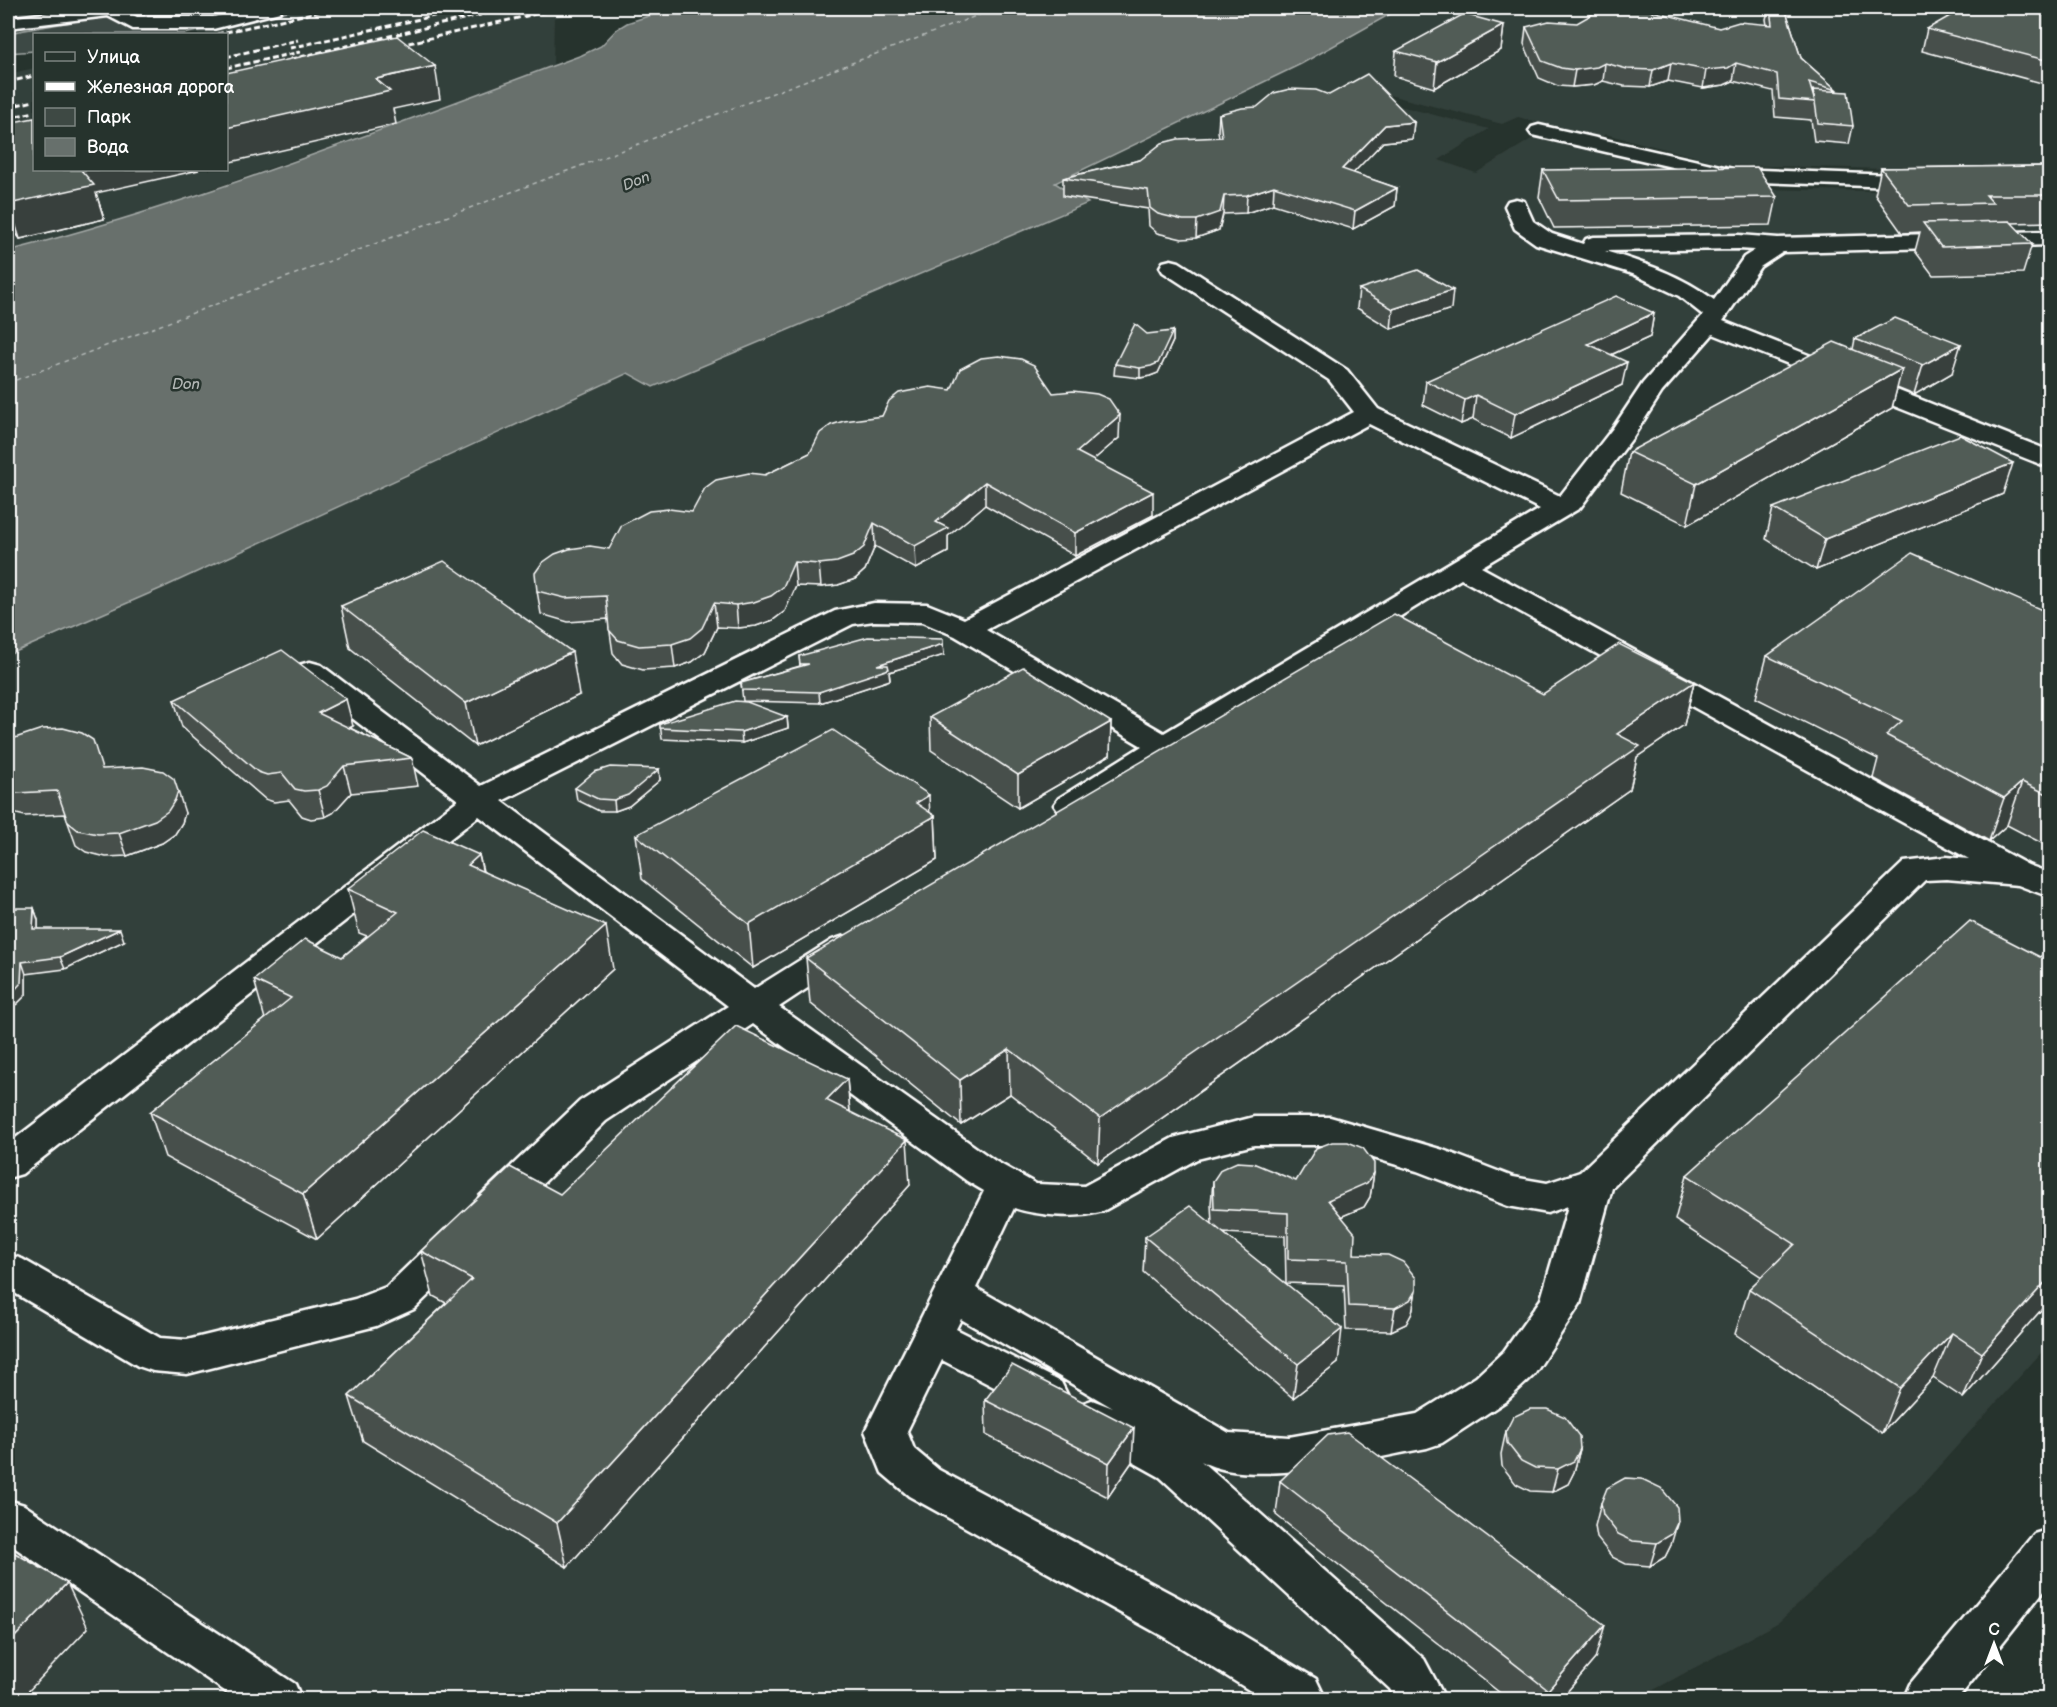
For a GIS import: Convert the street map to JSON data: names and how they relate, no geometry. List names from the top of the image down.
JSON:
{
  "water": ["Don"],
  "legend": [
    "Улица",
    "Железная дорога",
    "Парк",
    "Вода"
  ],
  "north": "top"
}
